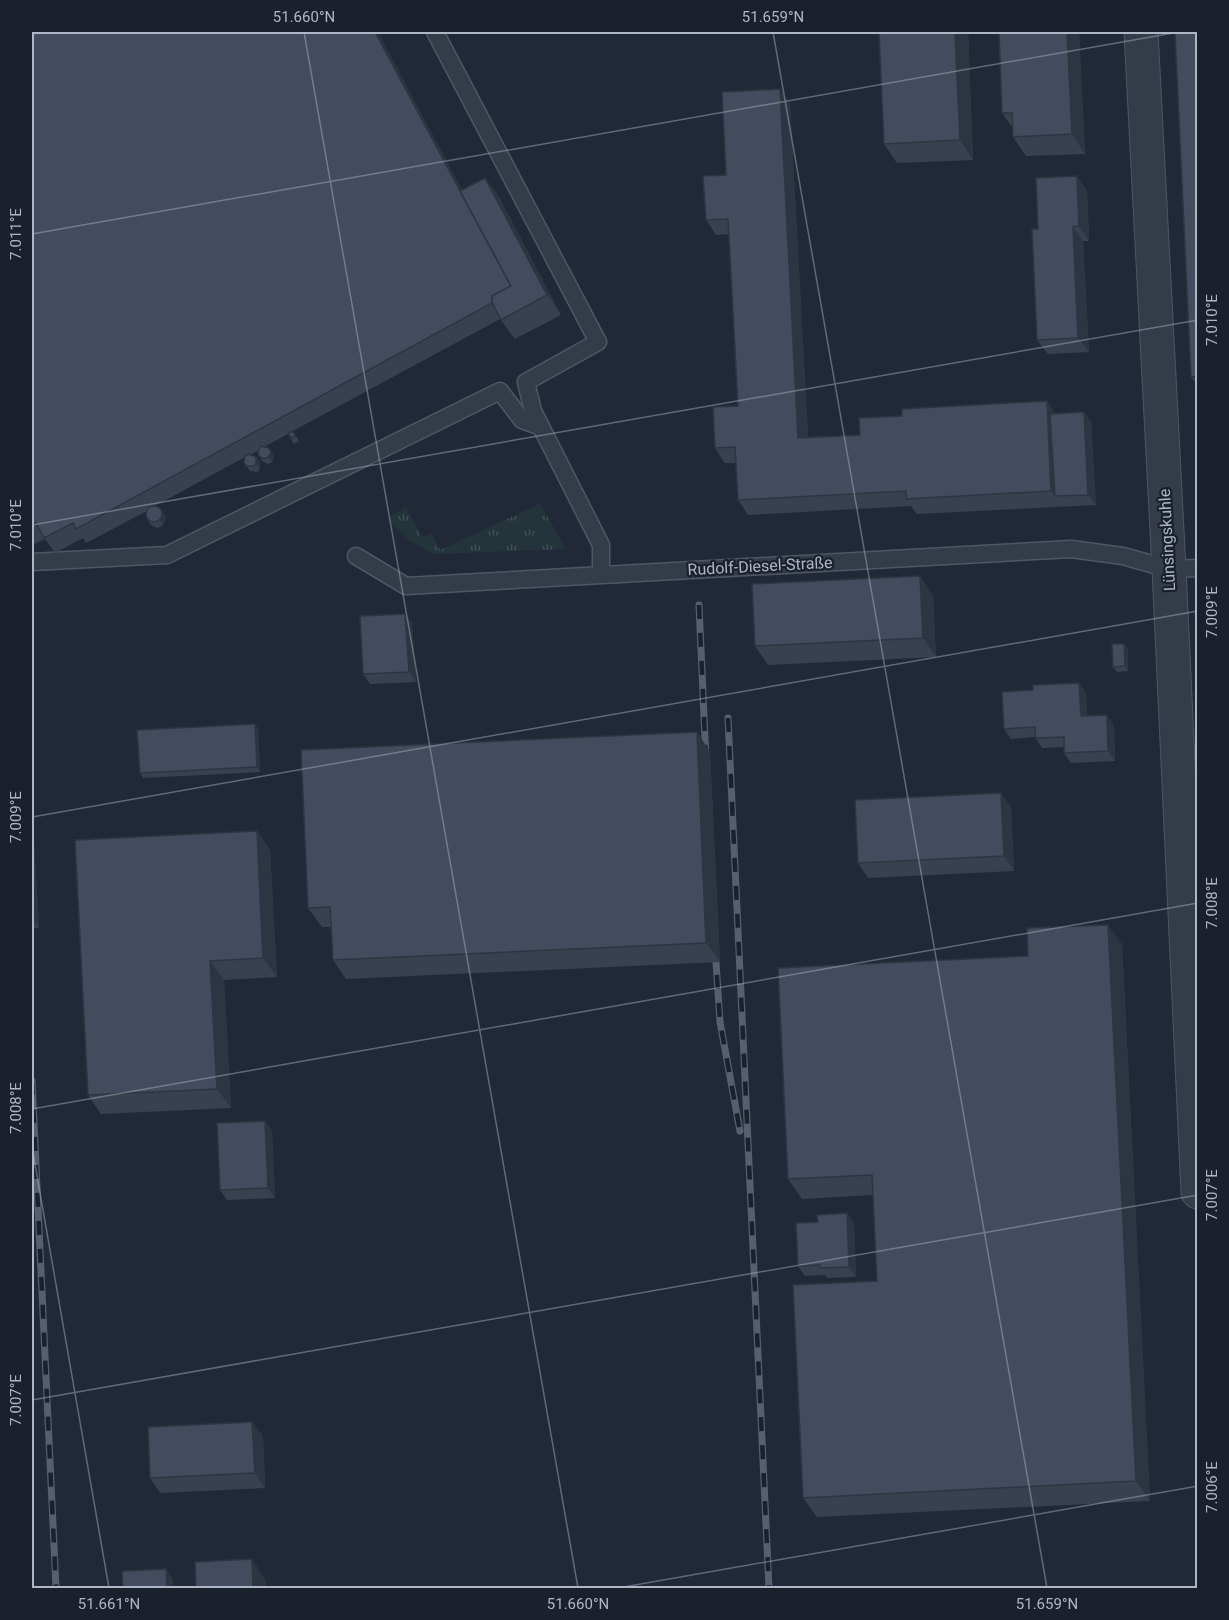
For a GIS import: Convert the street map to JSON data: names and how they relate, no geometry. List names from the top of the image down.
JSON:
{
  "streets": {
    "street": ["Lünsingskuhle"],
    "lane": ["Rudolf-Diesel-Straße"]
  },
  "crossings": [
    ["Lünsingskuhle", "Rudolf-Diesel-Straße"]
  ],
  "coordinates": [
    "51.660°N",
    "51.659°N",
    "7.011°E",
    "7.010°E",
    "7.009°E",
    "7.008°E",
    "7.007°E",
    "7.006°E",
    "51.661°N"
  ]
}
